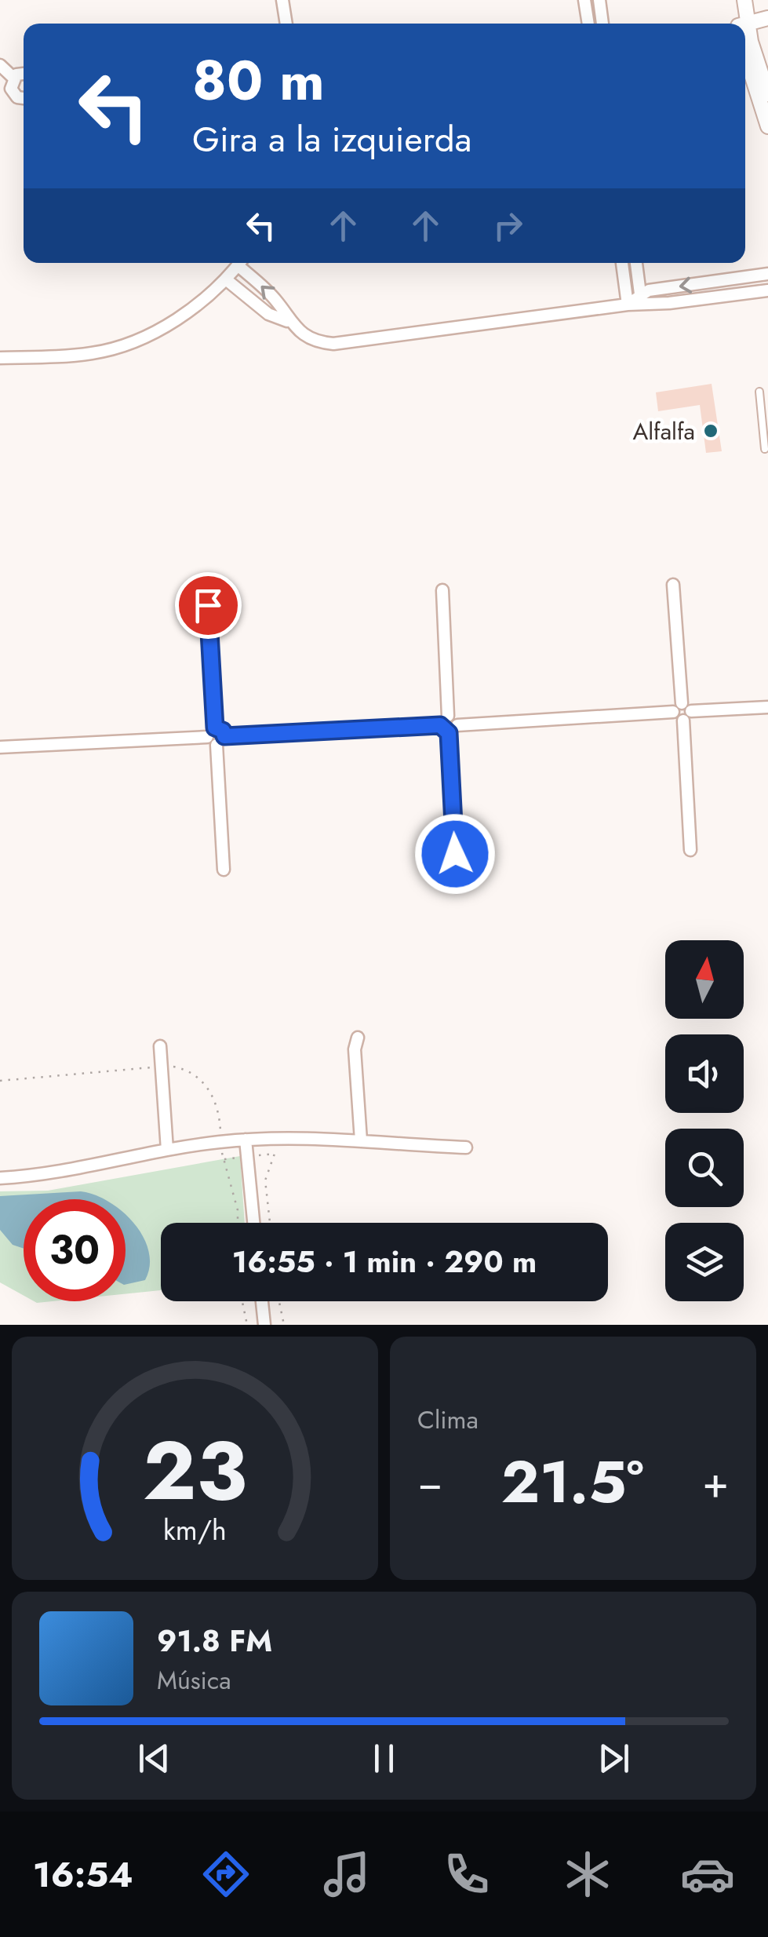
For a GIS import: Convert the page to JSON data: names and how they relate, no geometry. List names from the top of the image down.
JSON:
{
  "places": ["Alfalfa"],
  "north": "top",
  "page": {
    "turn": ["80 m", "Gira a la izquierda"],
    "limit": "30",
    "trip": "16:55 · 1 min · 290 m",
    "tile": "Clima",
    "heat": ["−", "21.5°", "+"],
    "song": ["91.8 FM", "Música"],
    "tabs": "16:54",
    "gauge": ["23", "km/h"]
  }
}
